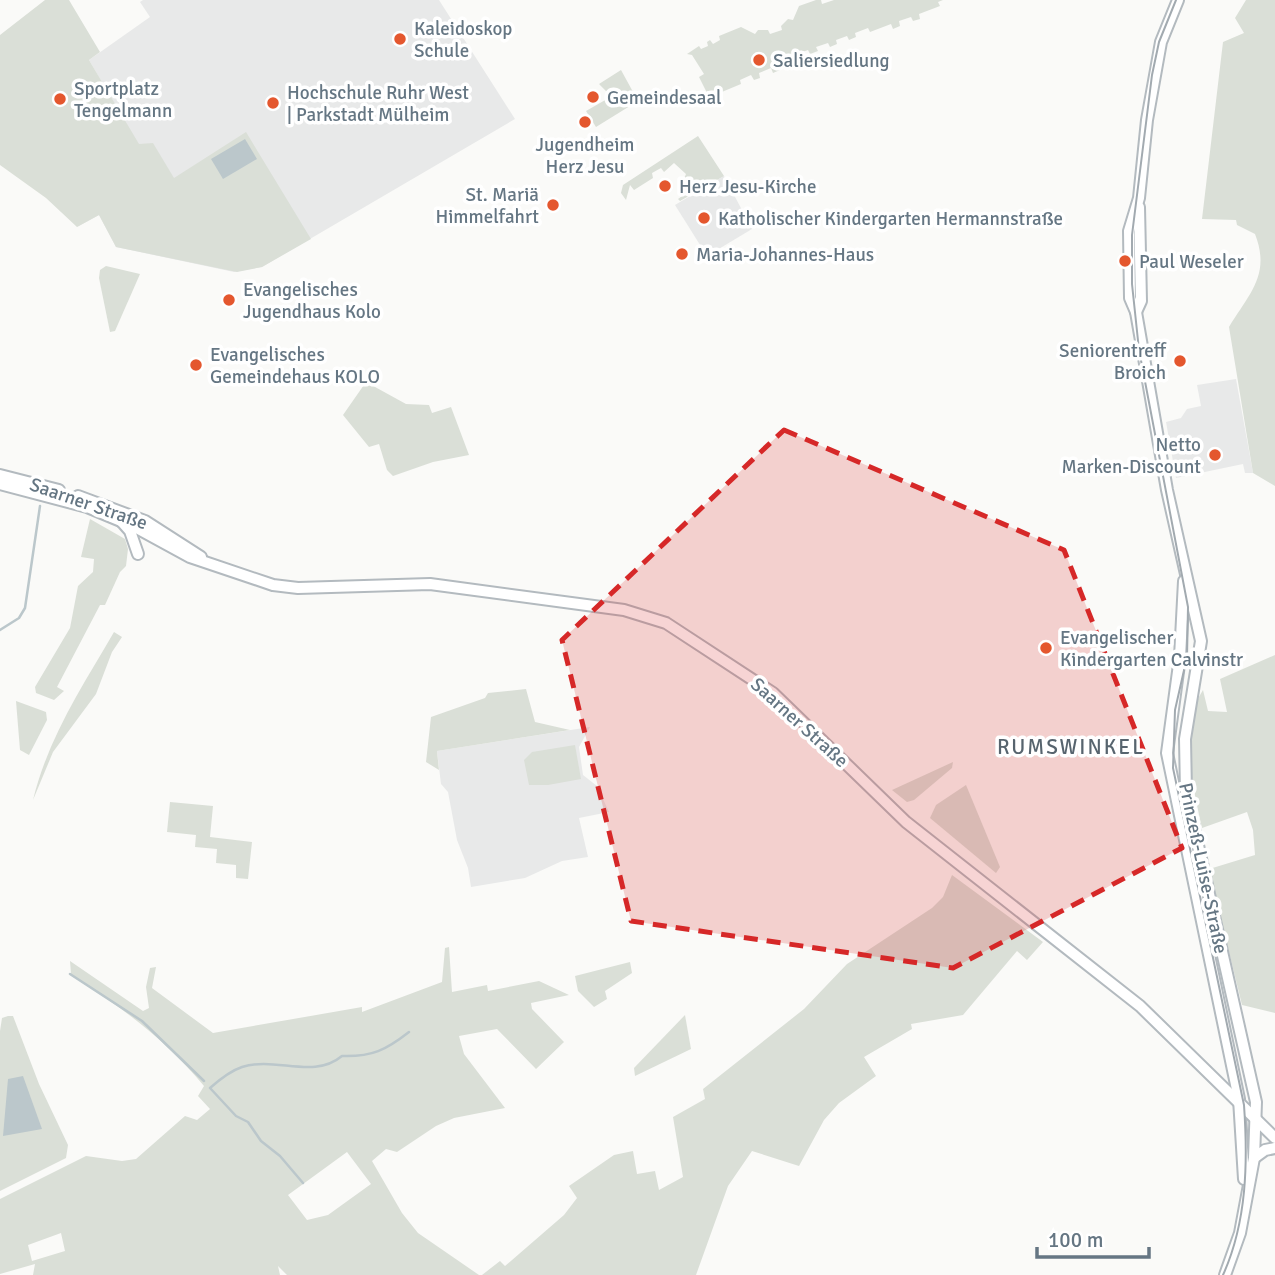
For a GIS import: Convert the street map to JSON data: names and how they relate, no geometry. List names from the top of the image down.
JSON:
{
  "streets": {
    "main road": ["Saarner Straße", "Prinzeß-Luise-Straße"]
  },
  "crossings": [
    ["Saarner Straße", "Prinzeß-Luise-Straße"]
  ],
  "districts": ["RUMSWINKEL"],
  "places": [
    "Kaleidoskop Schule",
    "Saliersiedlung",
    "Gemeindesaal",
    "Sportplatz Tengelmann",
    "Hochschule Ruhr West | Parkstadt Mülheim",
    "Jugendheim Herz Jesu",
    "Herz Jesu-Kirche",
    "St. Mariä Himmelfahrt",
    "Katholischer Kindergarten Hermannstraße",
    "Maria-Johannes-Haus",
    "Paul Weseler",
    "Evangelisches Jugendhaus Kolo",
    "Seniorentreff Broich",
    "Evangelisches Gemeindehaus KOLO",
    "Netto Marken-Discount",
    "Evangelischer Kindergarten Calvinstr"
  ],
  "scale_bar": "100 m"
}
